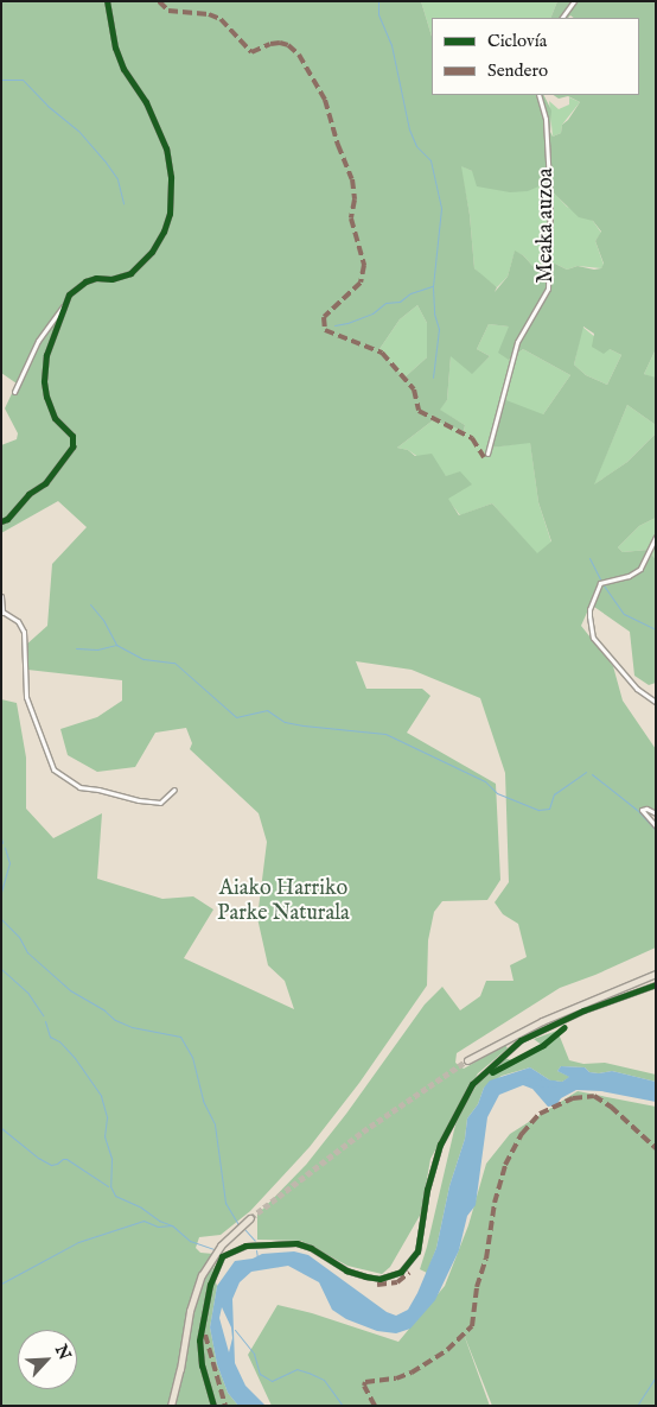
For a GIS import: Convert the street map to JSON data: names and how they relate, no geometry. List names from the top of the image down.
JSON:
{
  "streets": {
    "street": ["Meaka auzoa"]
  },
  "parks": ["Aiako Harriko Parke Naturala"],
  "legend": ["Ciclovía", "Sendero"],
  "north": "top right"
}
